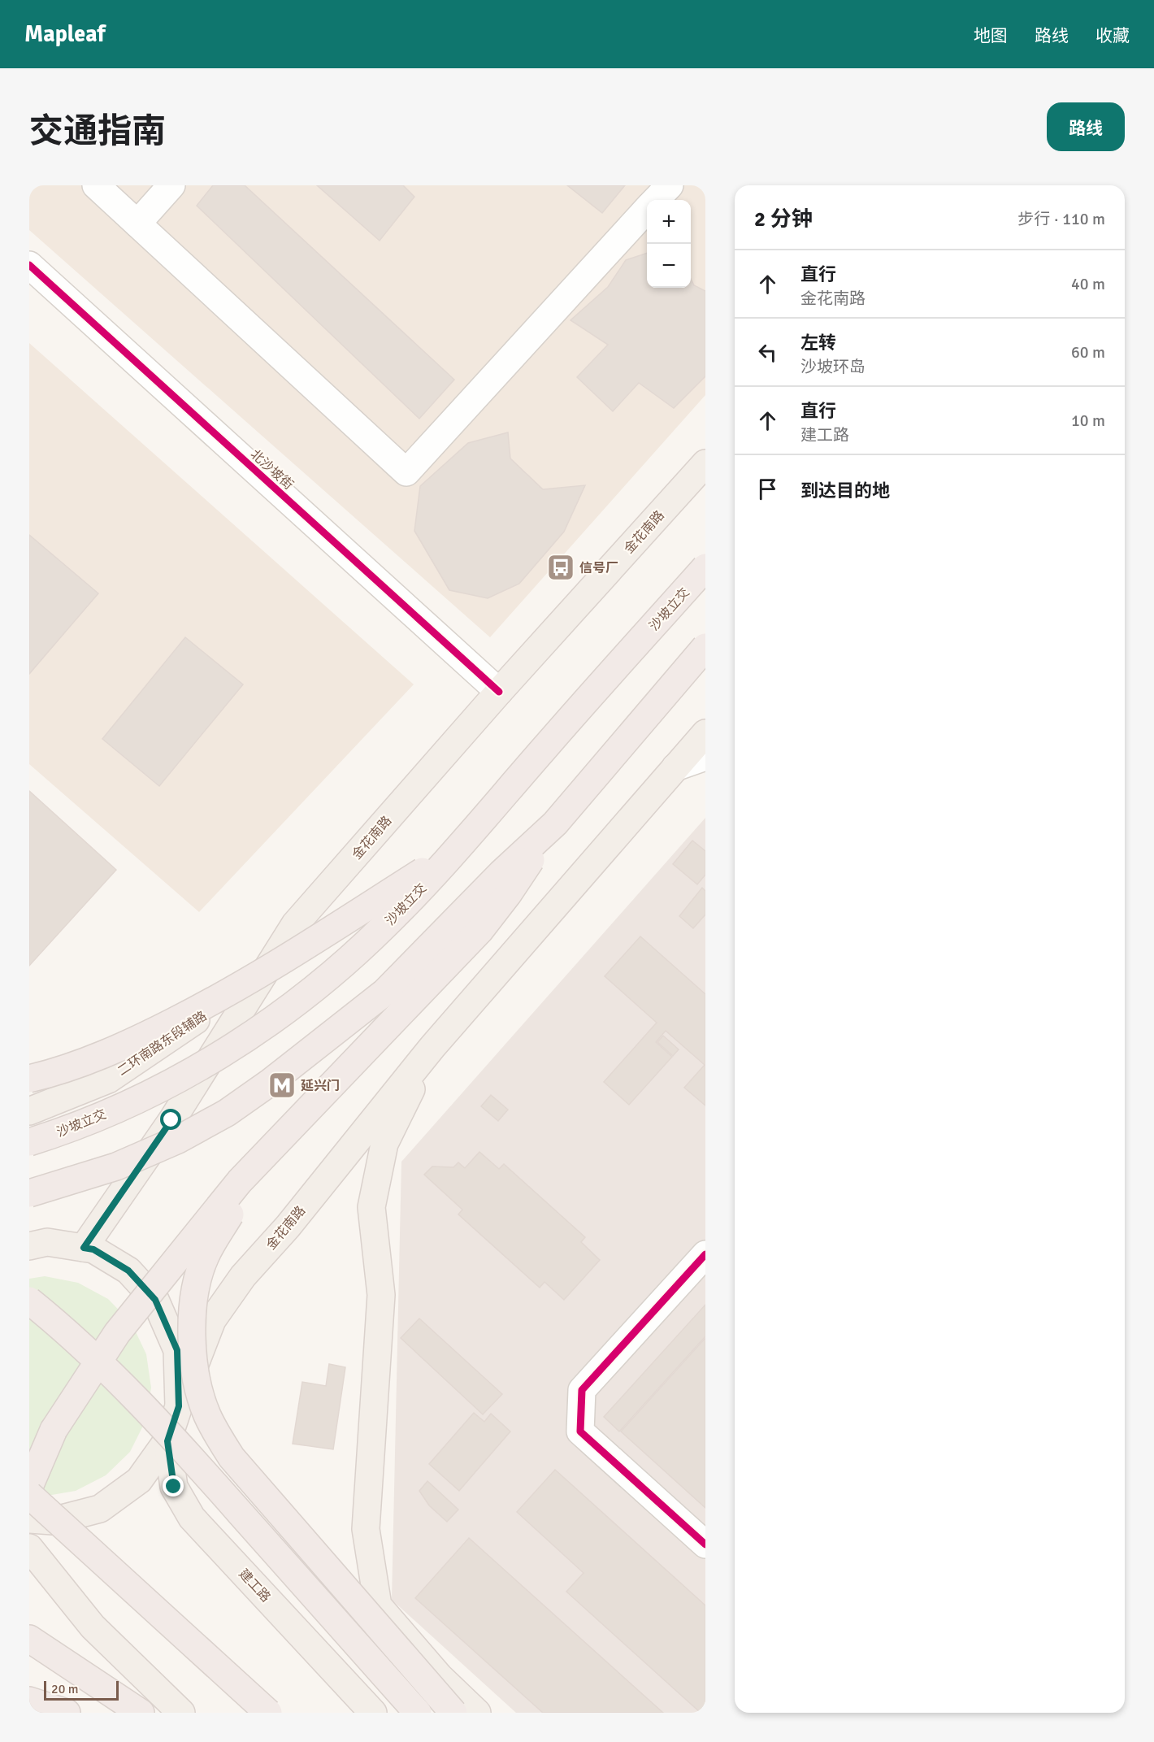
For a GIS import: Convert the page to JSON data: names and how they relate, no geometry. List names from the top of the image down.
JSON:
{
  "streets": {
    "highway": ["沙坡立交"],
    "main road": ["金花南路", "二环南路东段辅路", "建工路"],
    "street": ["北沙坡街"]
  },
  "crossings": [
    ["北沙坡街", "金花南路"],
    ["金花南路", "二环南路东段辅路"],
    ["金花南路", "建工路"]
  ],
  "places": {
    "bus stop": ["信号厂"],
    "metro station": ["延兴门"]
  },
  "scale_bar": "20 m",
  "page": {
    "header": "Mapleaf",
    "nav": ["地图", "路线", "收藏"],
    "title": "交通指南",
    "buttons": "路线",
    "heading": ["2 分钟", "步行 · 110 m"],
    "map_buttons": ["+", "−"],
    "list": [
      ["直行", "金花南路", "40 m"],
      ["左转", "沙坡环岛", "60 m"],
      ["直行", "建工路", "10 m"],
      "到达目的地"
    ],
    "scale": "20 m"
  }
}
